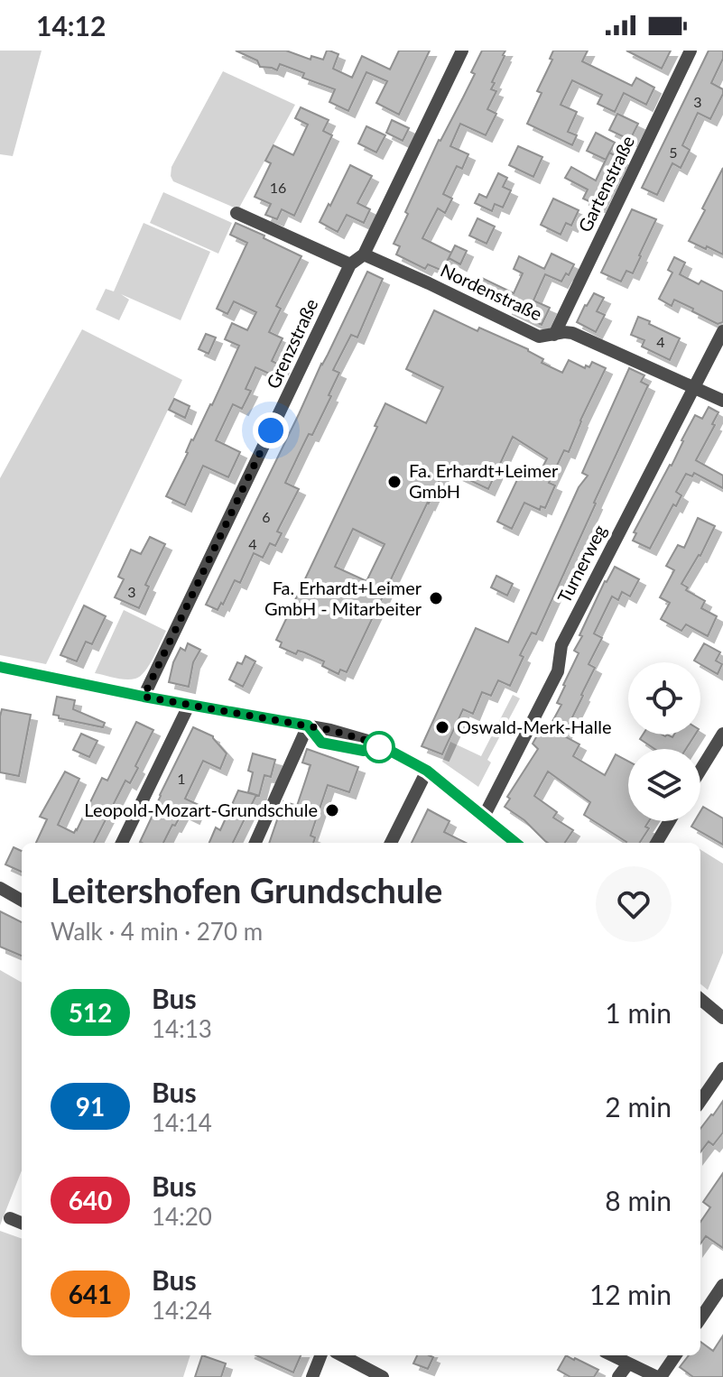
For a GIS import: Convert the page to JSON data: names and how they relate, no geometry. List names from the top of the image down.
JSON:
{
  "streets": {
    "street": [
      "Gartenstraße",
      "Nordenstraße",
      "Grenzstraße",
      "Turnerweg"
    ]
  },
  "crossings": [
    ["Gartenstraße", "Nordenstraße"],
    ["Nordenstraße", "Grenzstraße"],
    ["Nordenstraße", "Turnerweg"]
  ],
  "places": [
    "Fa. Erhardt+Leimer GmbH",
    "Fa. Erhardt+Leimer GmbH - Mitarbeiter",
    "Oswald-Merk-Halle",
    "Leopold-Mozart-Grundschule"
  ],
  "lines": ["bus line 512"],
  "house_numbers": [
    "3",
    "5",
    "16",
    "4",
    "6",
    "4",
    "3",
    "1"
  ],
  "page": {
    "status": "14:12",
    "heading": ["Leitershofen Grundschule", "Walk · 4 min · 270 m"],
    "list": [
      {
        "mark": "512",
        "name": "Bus",
        "note": "14:13",
        "value": "1 min"
      },
      {
        "mark": "91",
        "name": "Bus",
        "note": "14:14",
        "value": "2 min"
      },
      {
        "mark": "640",
        "name": "Bus",
        "note": "14:20",
        "value": "8 min"
      },
      {
        "mark": "641",
        "name": "Bus",
        "note": "14:24",
        "value": "12 min"
      }
    ]
  }
}
